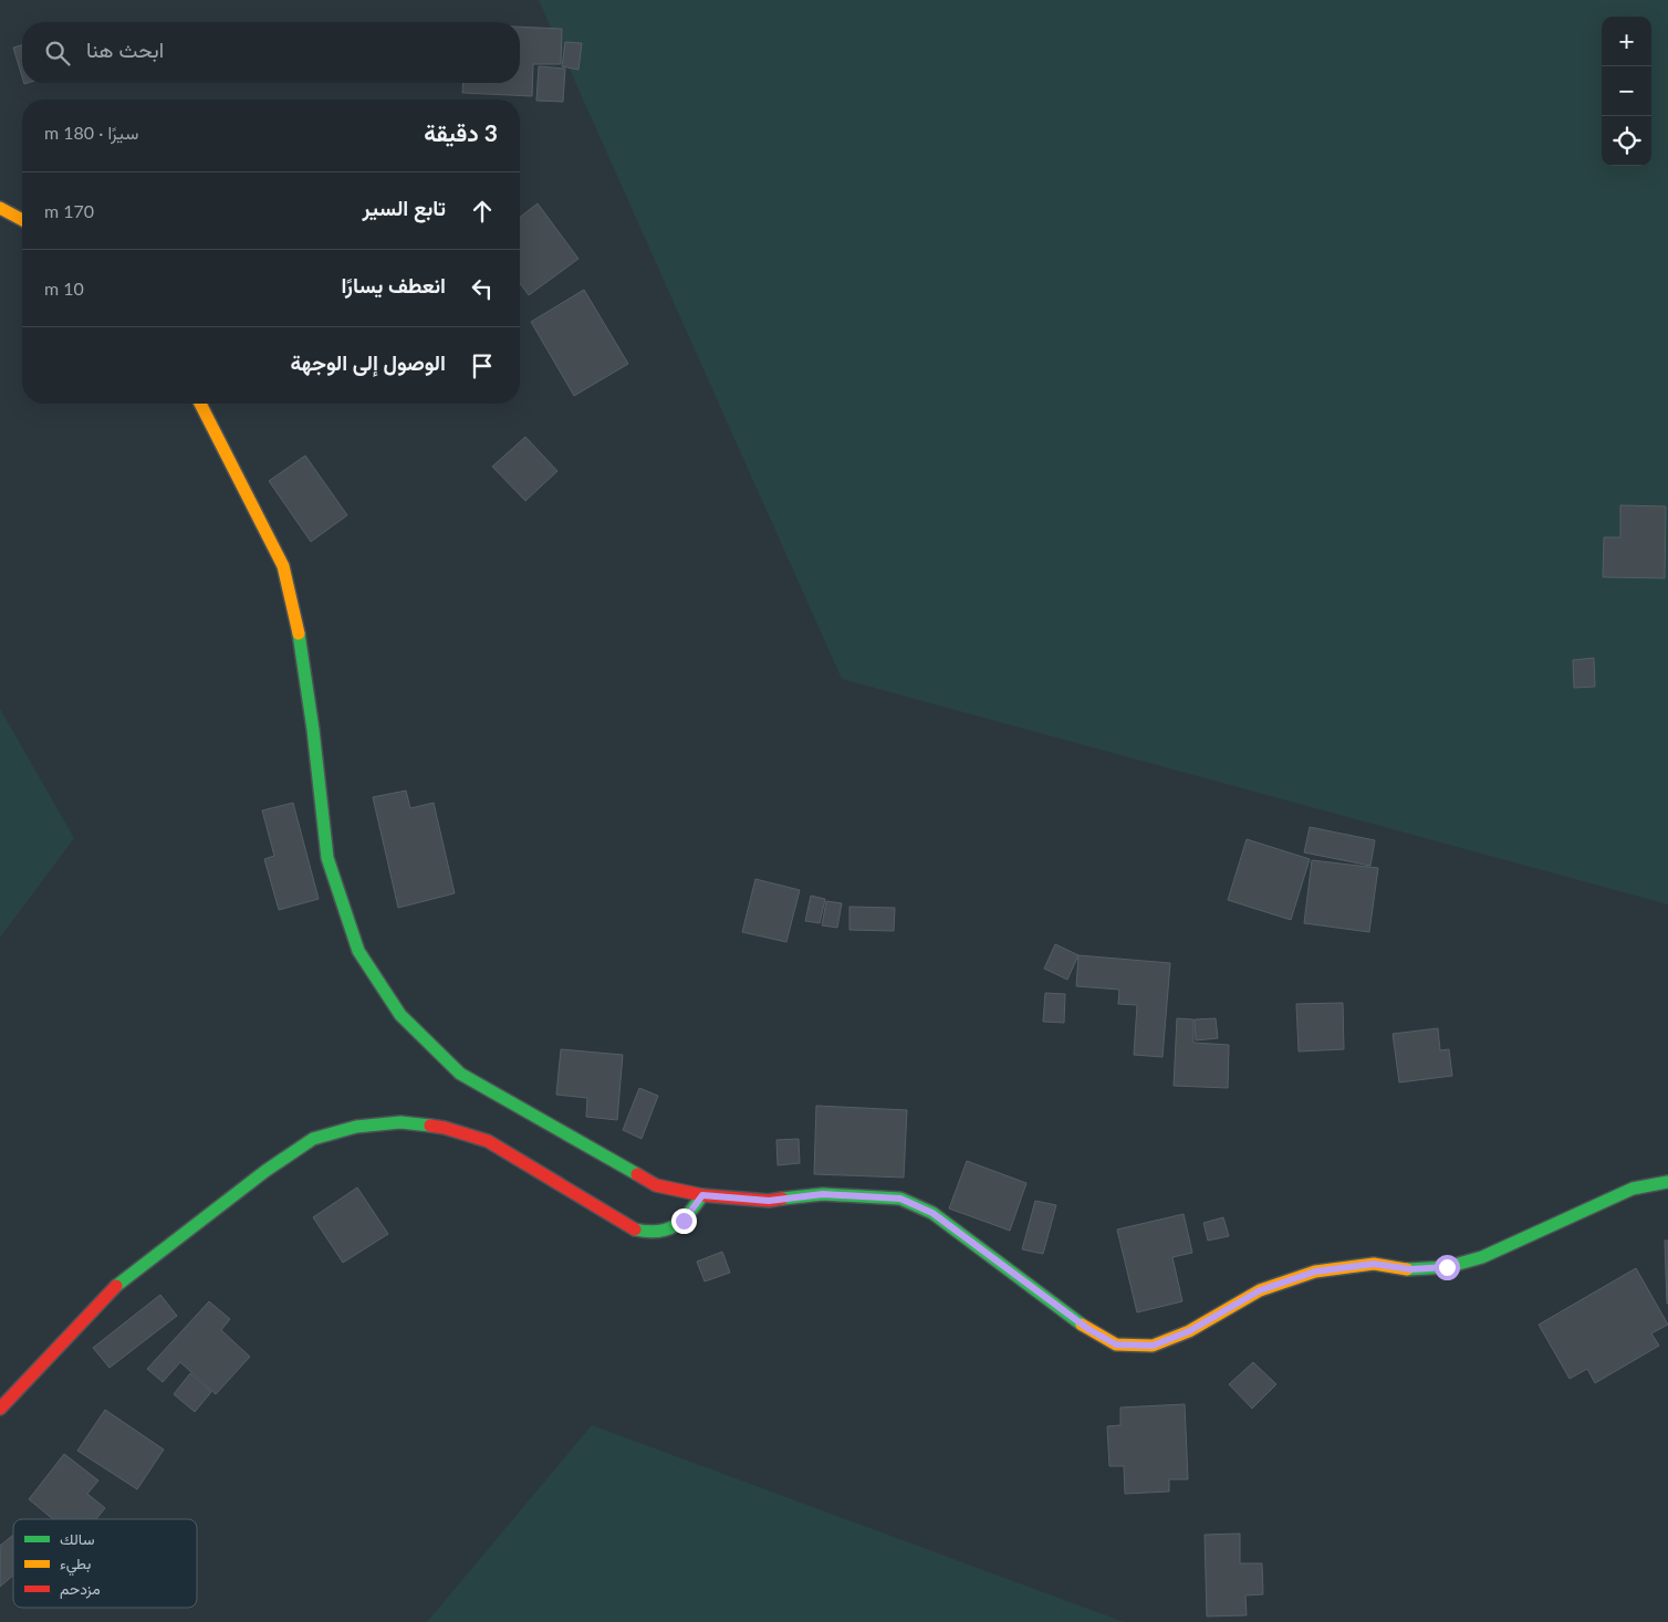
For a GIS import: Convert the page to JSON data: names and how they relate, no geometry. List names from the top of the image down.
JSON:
{
  "legend": ["سالك", "بطيء", "مزدحم"],
  "page": {
    "map_buttons": ["+", "−"],
    "search": "ابحث هنا",
    "heading": ["3 دقيقة", "سيرًا · 180 m"],
    "list": [
      ["تابع السير", "170 m"],
      ["انعطف يسارًا", "10 m"],
      "الوصول إلى الوجهة"
    ]
  }
}
